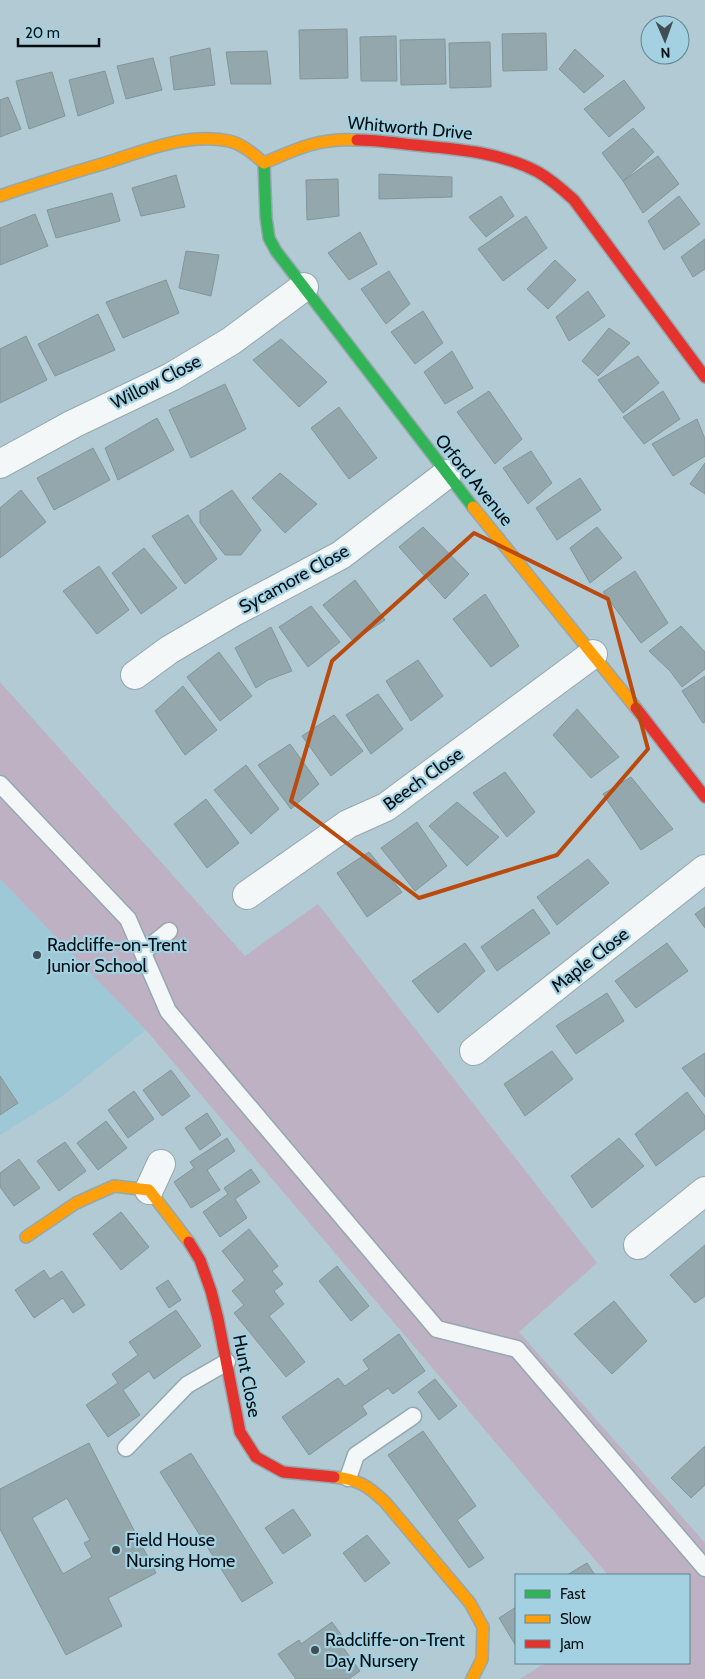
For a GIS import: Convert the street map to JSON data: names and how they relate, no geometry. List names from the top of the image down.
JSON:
{
  "streets": {
    "street": [
      "Whitworth Drive",
      "Willow Close",
      "Orford Avenue",
      "Sycamore Close",
      "Beech Close",
      "Maple Close",
      "Hunt Close"
    ]
  },
  "crossings": [
    ["Whitworth Drive", "Orford Avenue"],
    ["Willow Close", "Orford Avenue"],
    ["Orford Avenue", "Sycamore Close"],
    ["Orford Avenue", "Beech Close"]
  ],
  "places": ["Radcliffe-on-Trent Junior School", "Field House Nursing Home", "Radcliffe-on-Trent Day Nursery"],
  "legend": ["Fast", "Slow", "Jam"],
  "scale_bar": "20 m",
  "north": "bottom"
}
